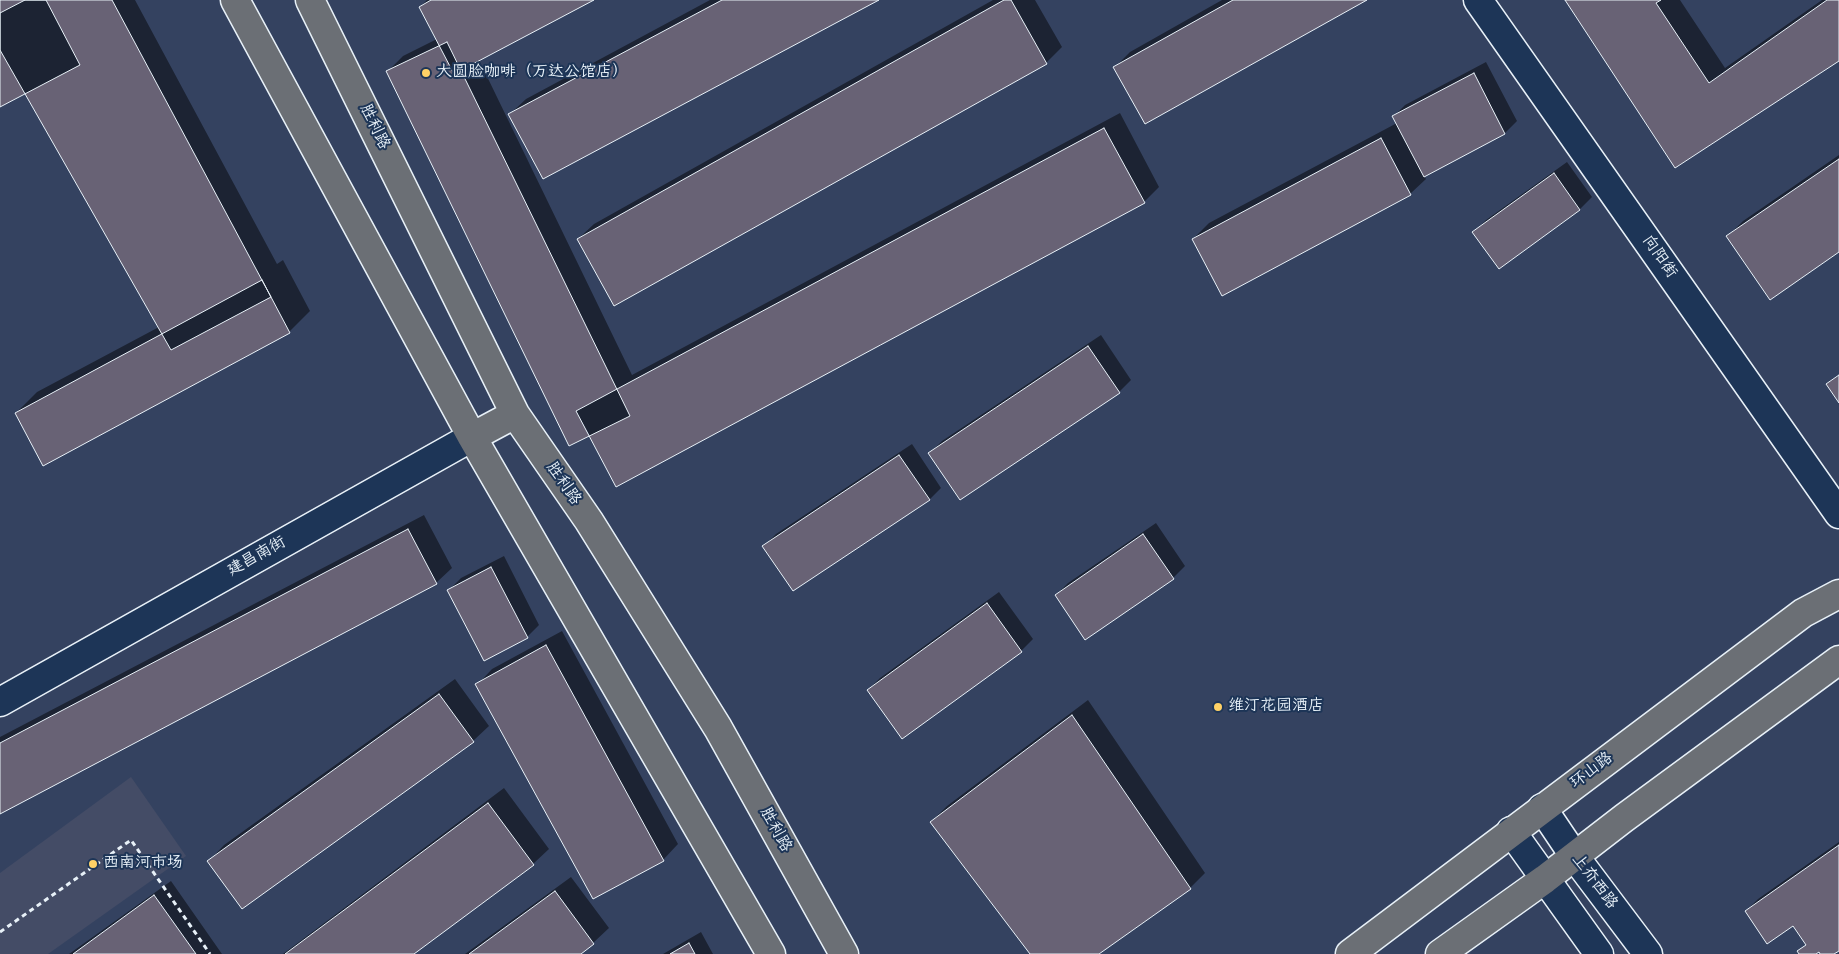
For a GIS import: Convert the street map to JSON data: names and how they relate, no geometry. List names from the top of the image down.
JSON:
{
  "streets": {
    "main road": ["胜利路", "建昌南街", "环山路"],
    "street": ["向阳街", "上夼西路"]
  },
  "crossings": [
    ["胜利路", "建昌南街"],
    ["环山路", "上夼西路"]
  ],
  "places": ["大圆脸咖啡（万达公馆店）", "维汀花园酒店", "西南河市场"]
}
